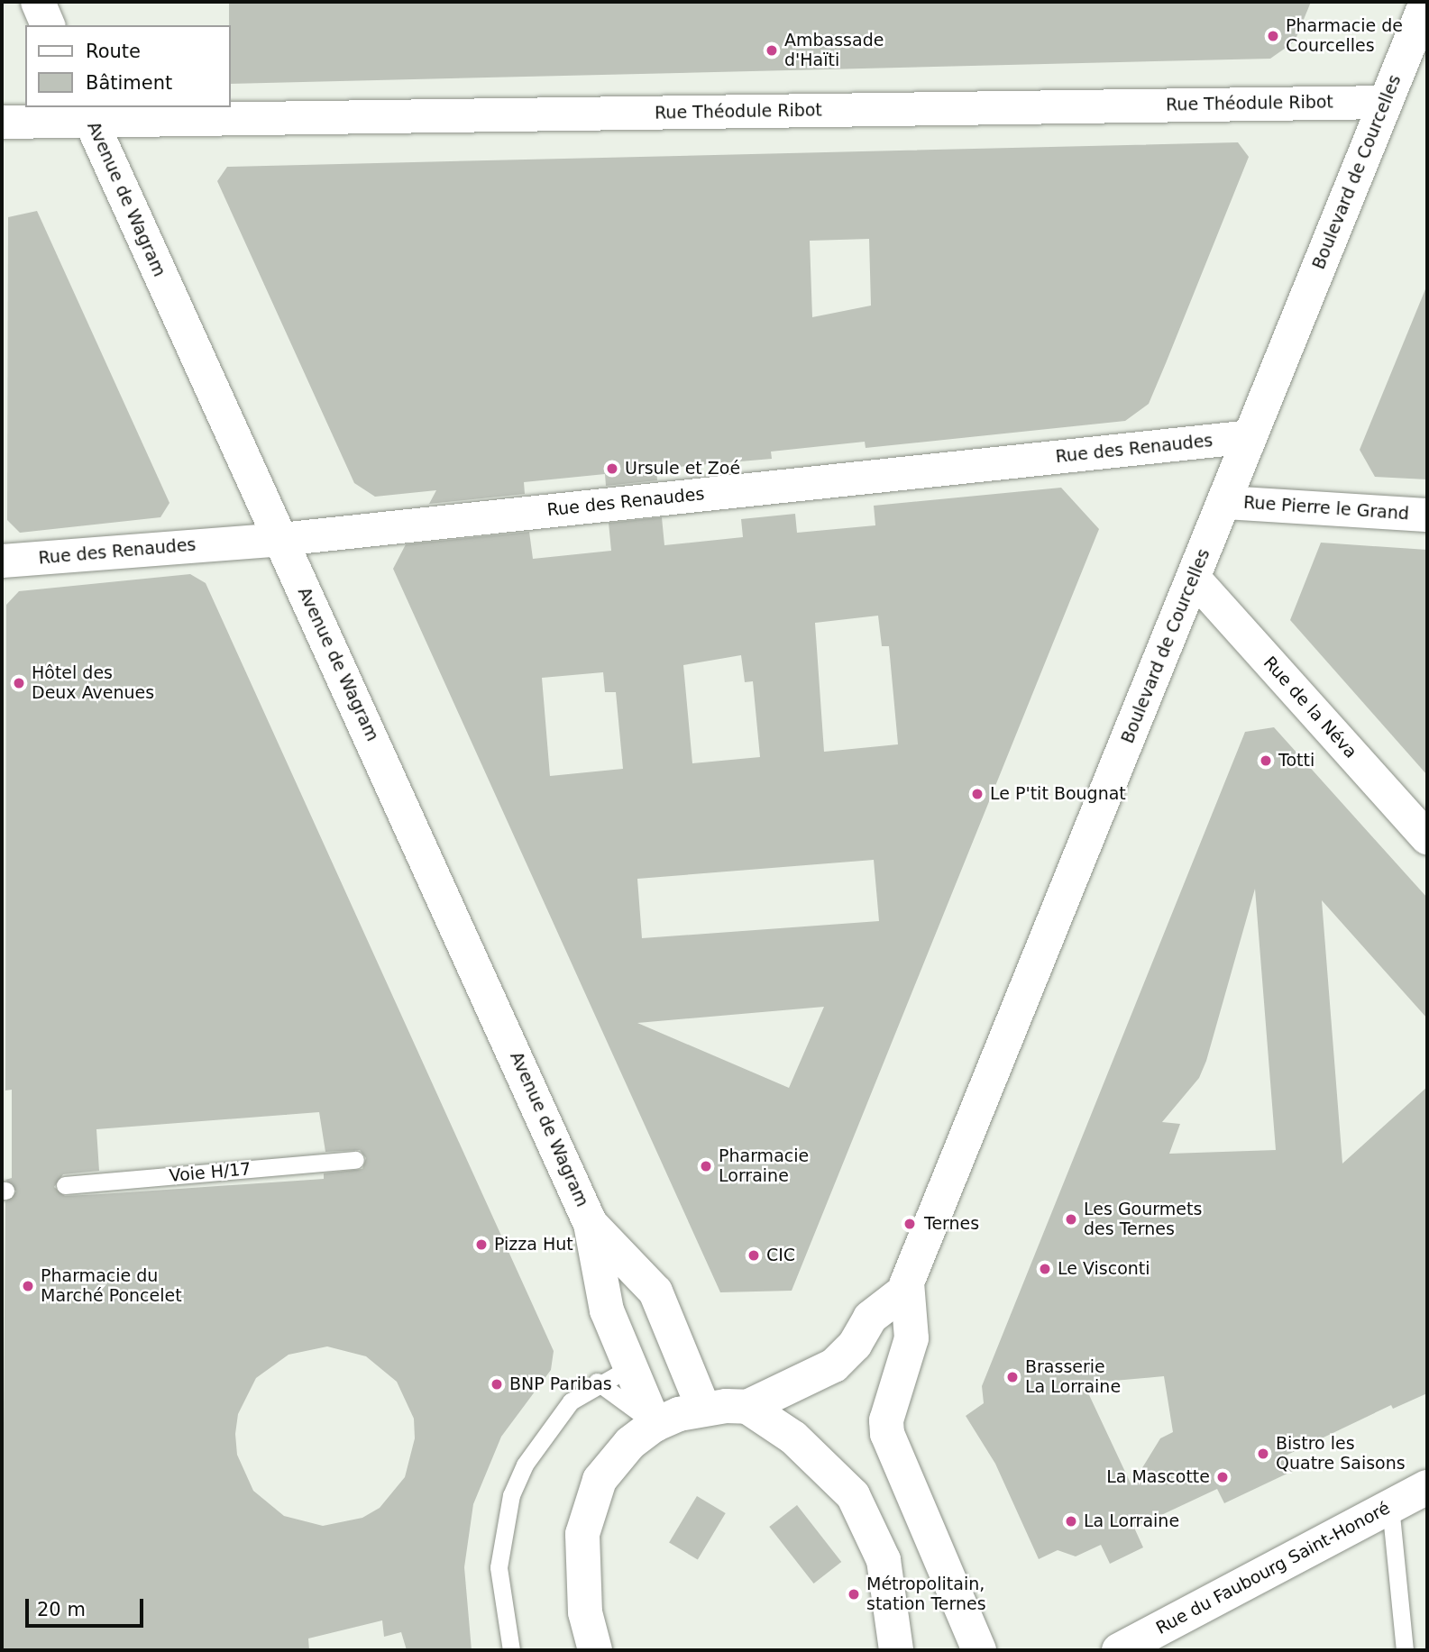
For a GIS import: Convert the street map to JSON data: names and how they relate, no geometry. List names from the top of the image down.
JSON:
{
  "streets": {
    "main road": ["Boulevard de Courcelles", "Avenue de Wagram", "Rue du Faubourg Saint-Honoré"],
    "street": [
      "Rue Théodule Ribot",
      "Rue des Renaudes",
      "Rue Pierre le Grand",
      "Rue de la Néva"
    ],
    "lane": ["Voie H/17"]
  },
  "crossings": [
    ["Rue Théodule Ribot", "Boulevard de Courcelles"],
    ["Rue Théodule Ribot", "Avenue de Wagram"],
    ["Boulevard de Courcelles", "Rue des Renaudes"],
    ["Boulevard de Courcelles", "Rue Pierre le Grand"],
    ["Boulevard de Courcelles", "Rue de la Néva"],
    ["Avenue de Wagram", "Rue des Renaudes"]
  ],
  "places": [
    "Pharmacie de Courcelles",
    "Ambassade d'Haïti",
    "Ursule et Zoé",
    "Hôtel des Deux Avenues",
    "Totti",
    "Le P'tit Bougnat",
    "Pharmacie Lorraine",
    "Les Gourmets des Ternes",
    "Ternes",
    "Pizza Hut",
    "CIC",
    "Le Visconti",
    "Pharmacie du Marché Poncelet",
    "Brasserie La Lorraine",
    "BNP Paribas",
    "Bistro les Quatre Saisons",
    "La Mascotte",
    "La Lorraine",
    "Métropolitain, station Ternes"
  ],
  "legend": ["Route", "Bâtiment"],
  "scale_bar": "20 m"
}
